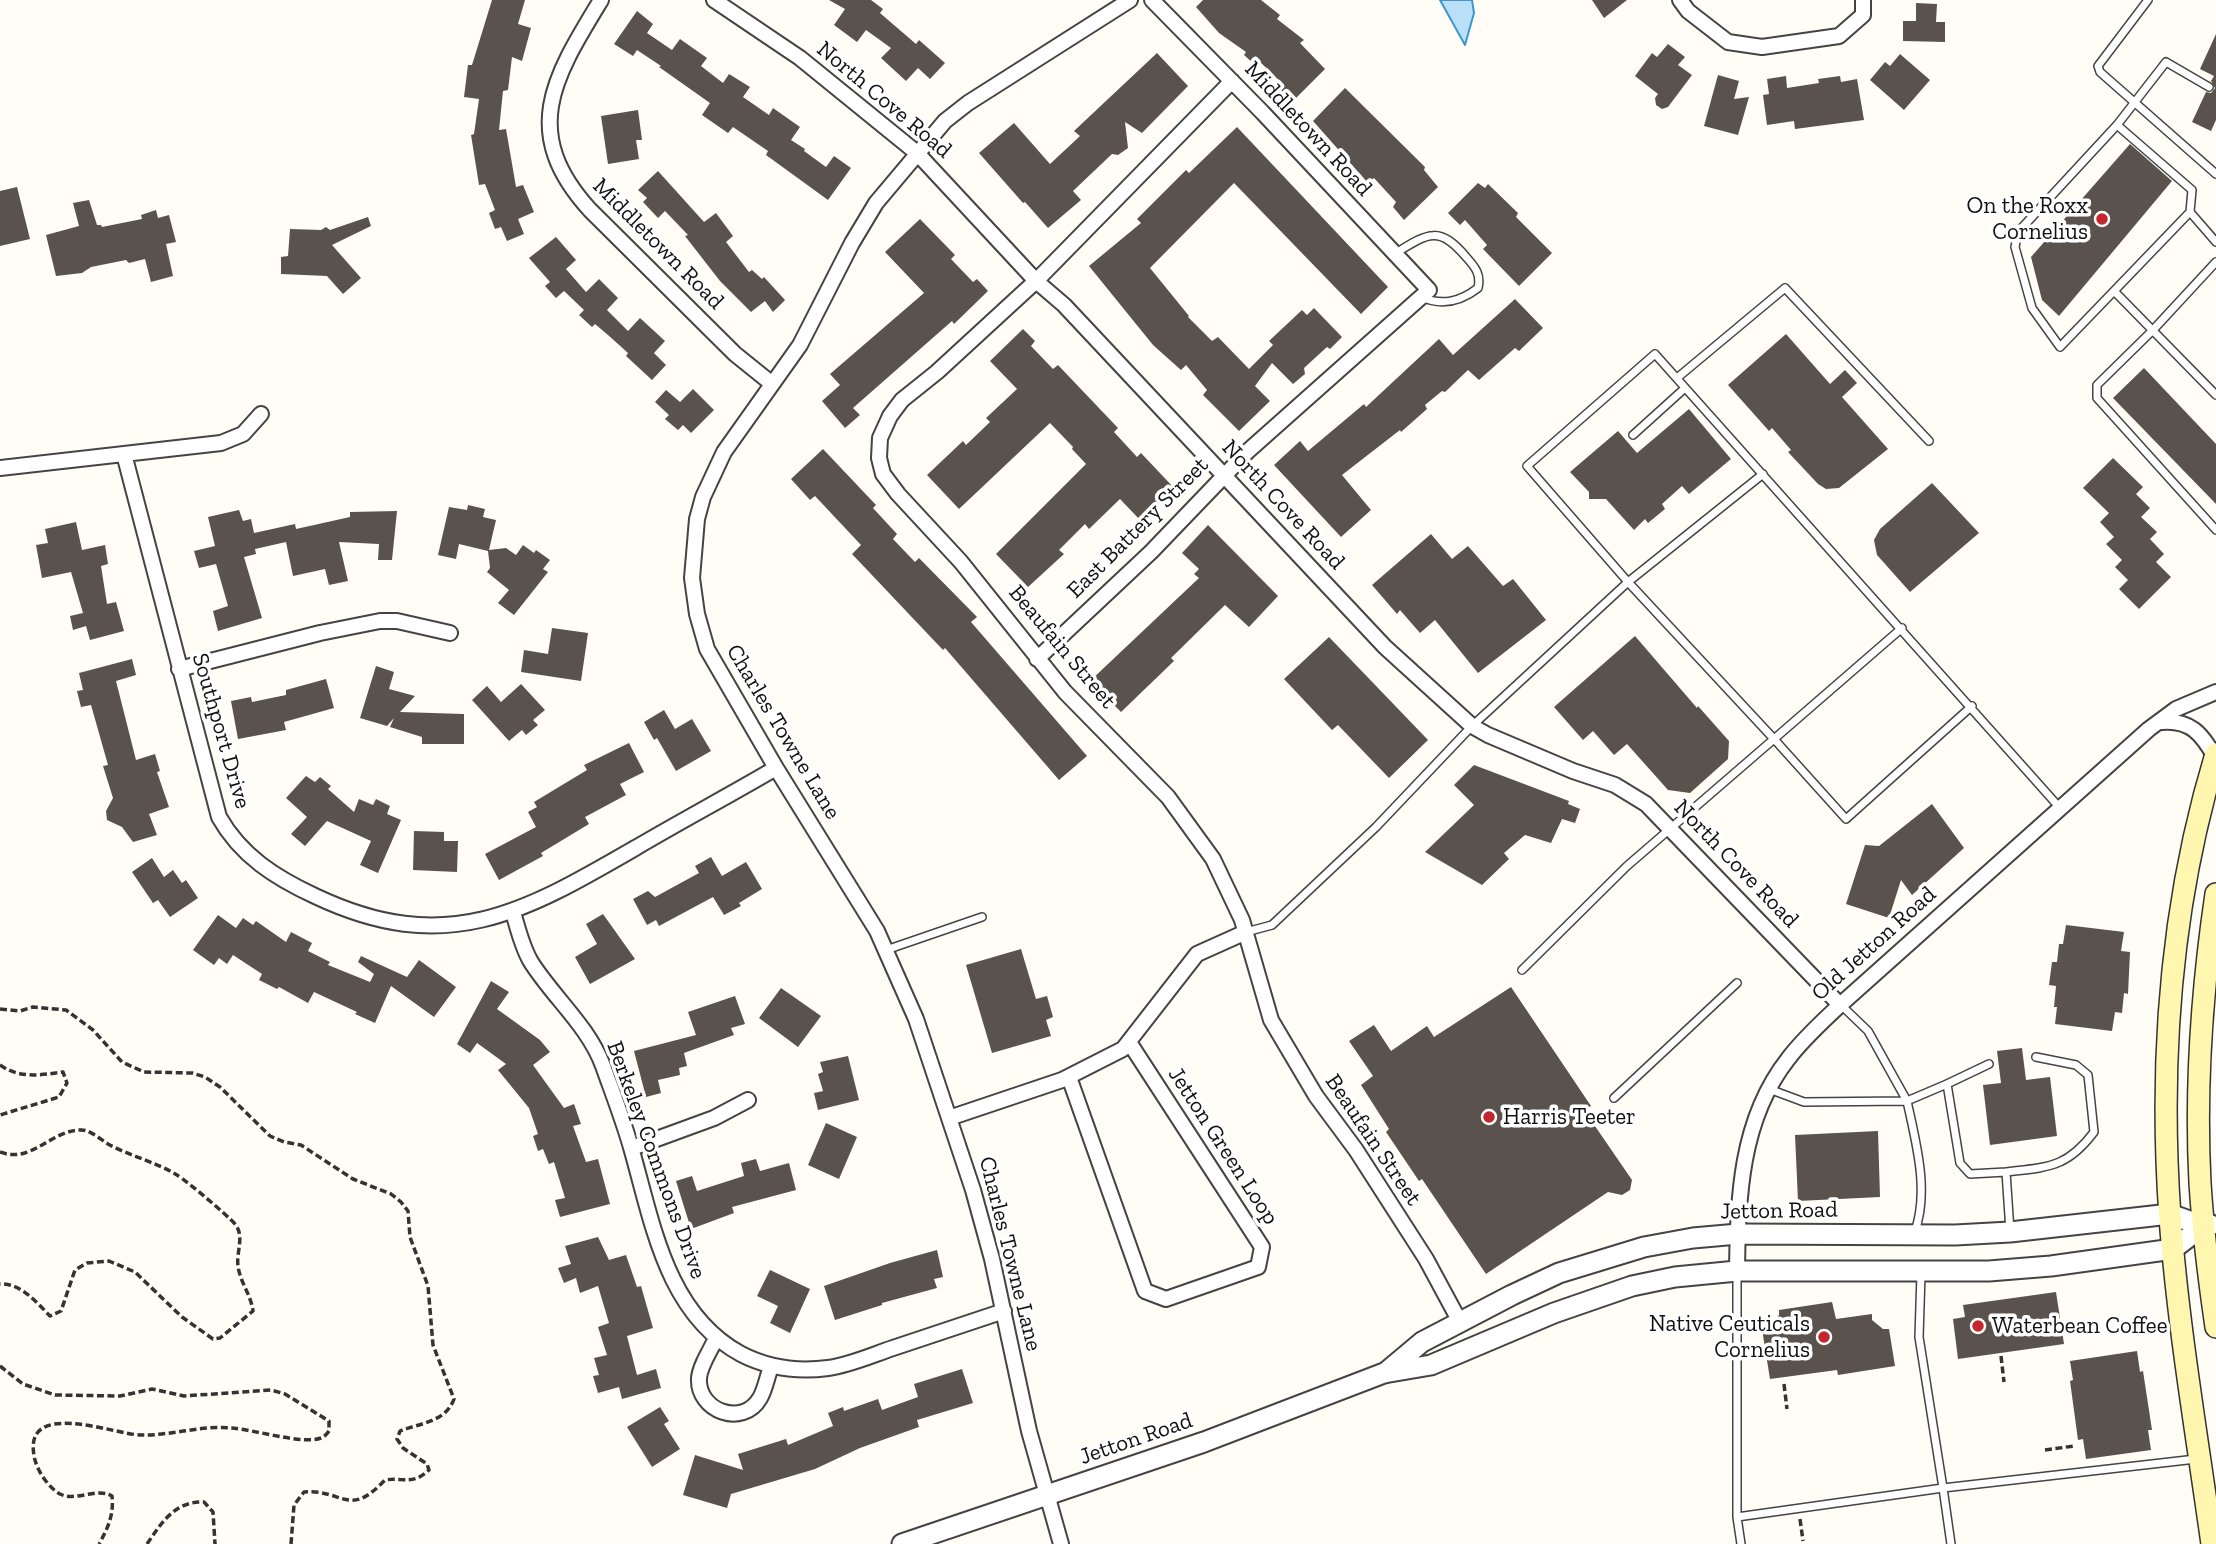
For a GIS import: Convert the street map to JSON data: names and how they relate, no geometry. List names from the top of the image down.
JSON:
{
  "streets": {
    "street": [
      "North Cove Road",
      "Middletown Road",
      "East Battery Street",
      "Beaufain Street",
      "Southport Drive",
      "Charles Towne Lane",
      "Old Jetton Road",
      "Jetton Green Loop",
      "Berkeley Commons Drive",
      "Jetton Road"
    ]
  },
  "crossings": [
    ["North Cove Road", "East Battery Street"],
    ["North Cove Road", "Beaufain Street"],
    ["North Cove Road", "Charles Towne Lane"],
    ["North Cove Road", "Old Jetton Road"],
    ["Middletown Road", "East Battery Street"],
    ["Middletown Road", "Beaufain Street"],
    ["Middletown Road", "Charles Towne Lane"],
    ["East Battery Street", "Beaufain Street"],
    ["Beaufain Street", "Jetton Road"],
    ["Southport Drive", "Charles Towne Lane"],
    ["Southport Drive", "Berkeley Commons Drive"],
    ["Charles Towne Lane", "Berkeley Commons Drive"],
    ["Charles Towne Lane", "Jetton Road"],
    ["Old Jetton Road", "Jetton Road"]
  ],
  "places": [
    "On the Roxx Cornelius",
    "Harris Teeter",
    "Waterbean Coffee",
    "Native Ceuticals Cornelius"
  ]
}
